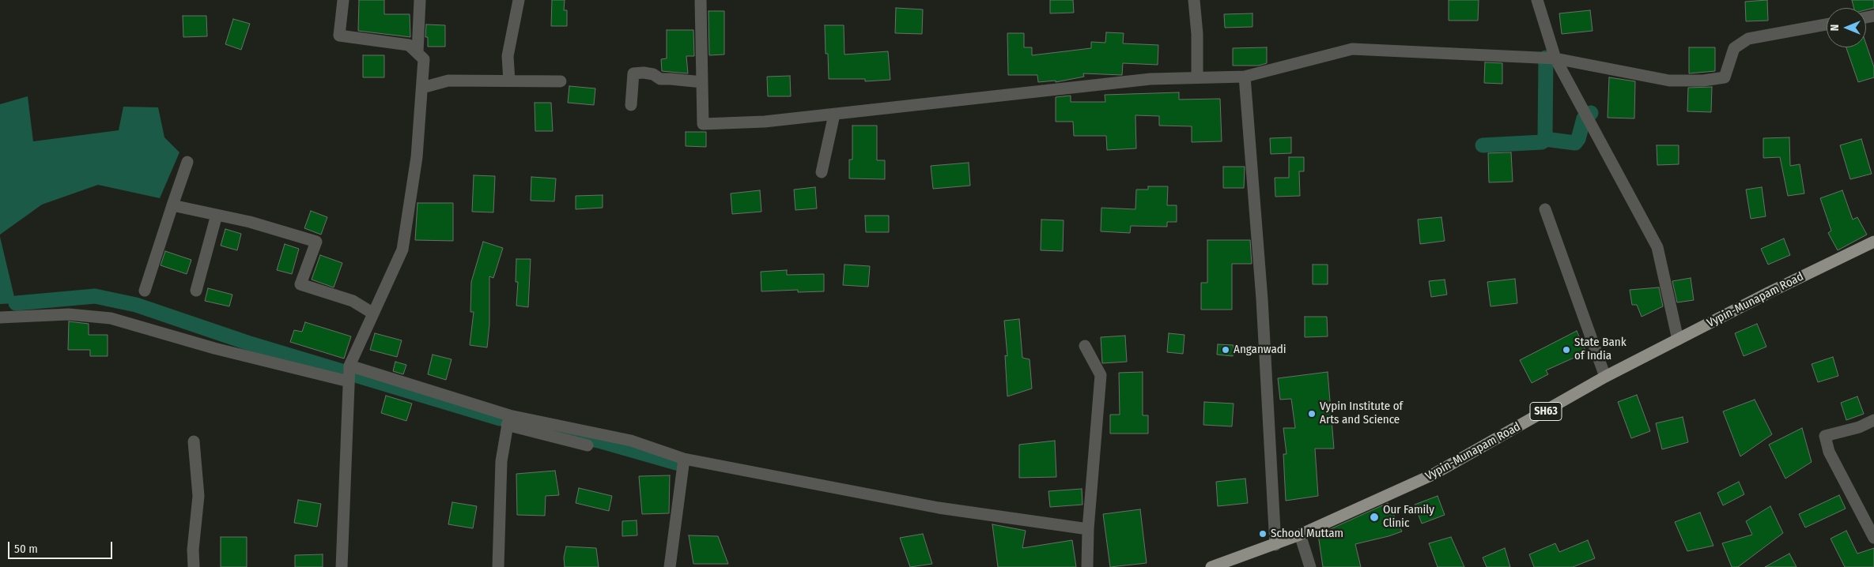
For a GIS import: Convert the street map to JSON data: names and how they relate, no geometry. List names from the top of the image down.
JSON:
{
  "streets": {
    "main road": ["Vypin-Munapam Road", "SH63"]
  },
  "places": [
    "Anganwadi",
    "State Bank of India",
    "Vypin Institute of Arts and Science",
    "Our Family Clinic",
    "School Muttam"
  ],
  "scale_bar": "50 m",
  "north": "left"
}
